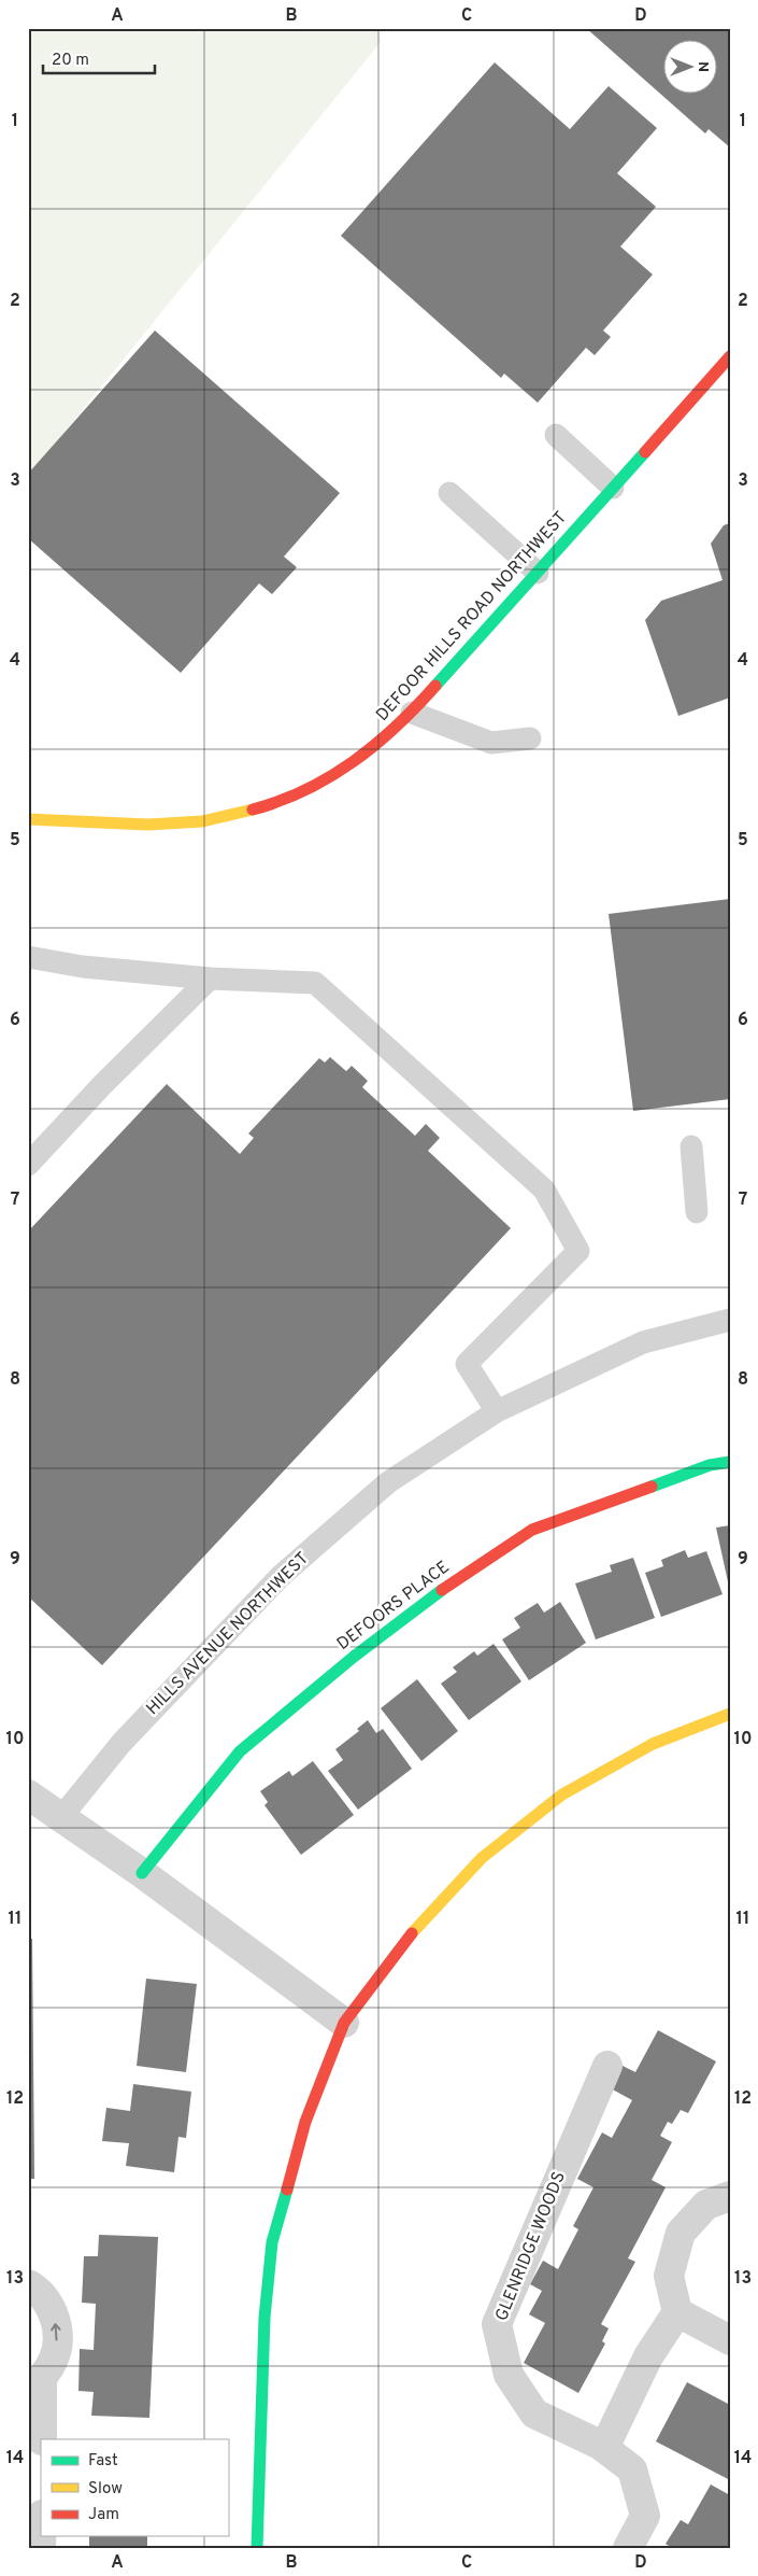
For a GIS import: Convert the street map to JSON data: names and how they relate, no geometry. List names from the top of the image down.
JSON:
{
  "streets": {
    "street": ["DEFOOR HILLS ROAD NORTHWEST", "DEFOORS PLACE", "GLENRIDGE WOODS"],
    "lane": ["HILLS AVENUE NORTHWEST"]
  },
  "legend": ["Fast", "Slow", "Jam"],
  "scale_bar": "20 m",
  "north": "right",
  "grid": {
    "columns": [
      "A",
      "B",
      "C",
      "D"
    ],
    "rows": [
      "1",
      "2",
      "3",
      "4",
      "5",
      "6",
      "7",
      "8",
      "9",
      "10",
      "11",
      "12",
      "13",
      "14"
    ]
  }
}
